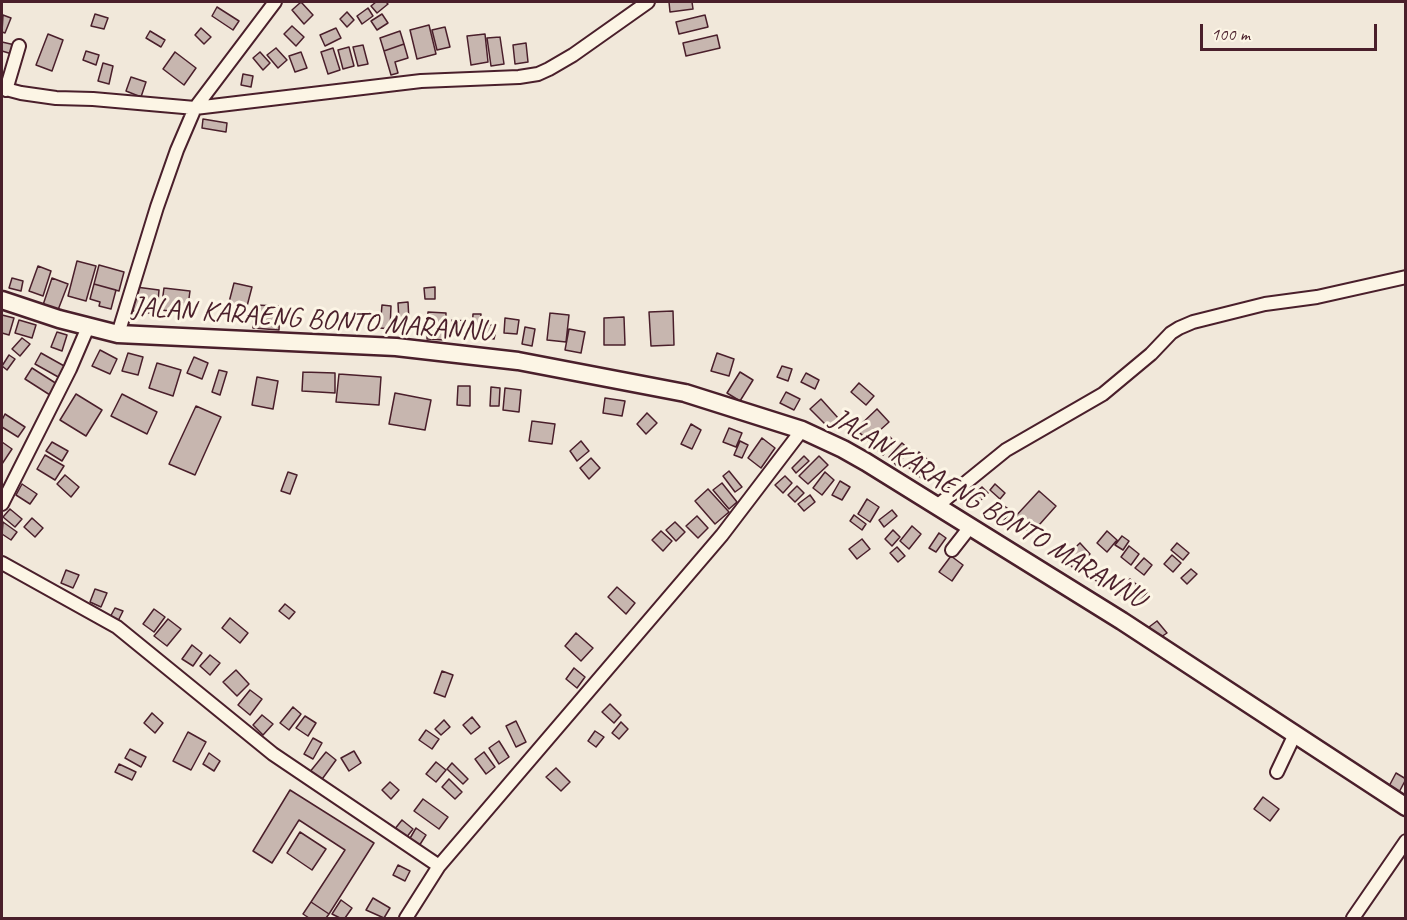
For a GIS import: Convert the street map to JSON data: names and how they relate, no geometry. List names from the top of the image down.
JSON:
{
  "streets": {
    "main road": ["JALAN KARAENG BONTO MARANNU"]
  },
  "scale_bar": "100 m"
}
